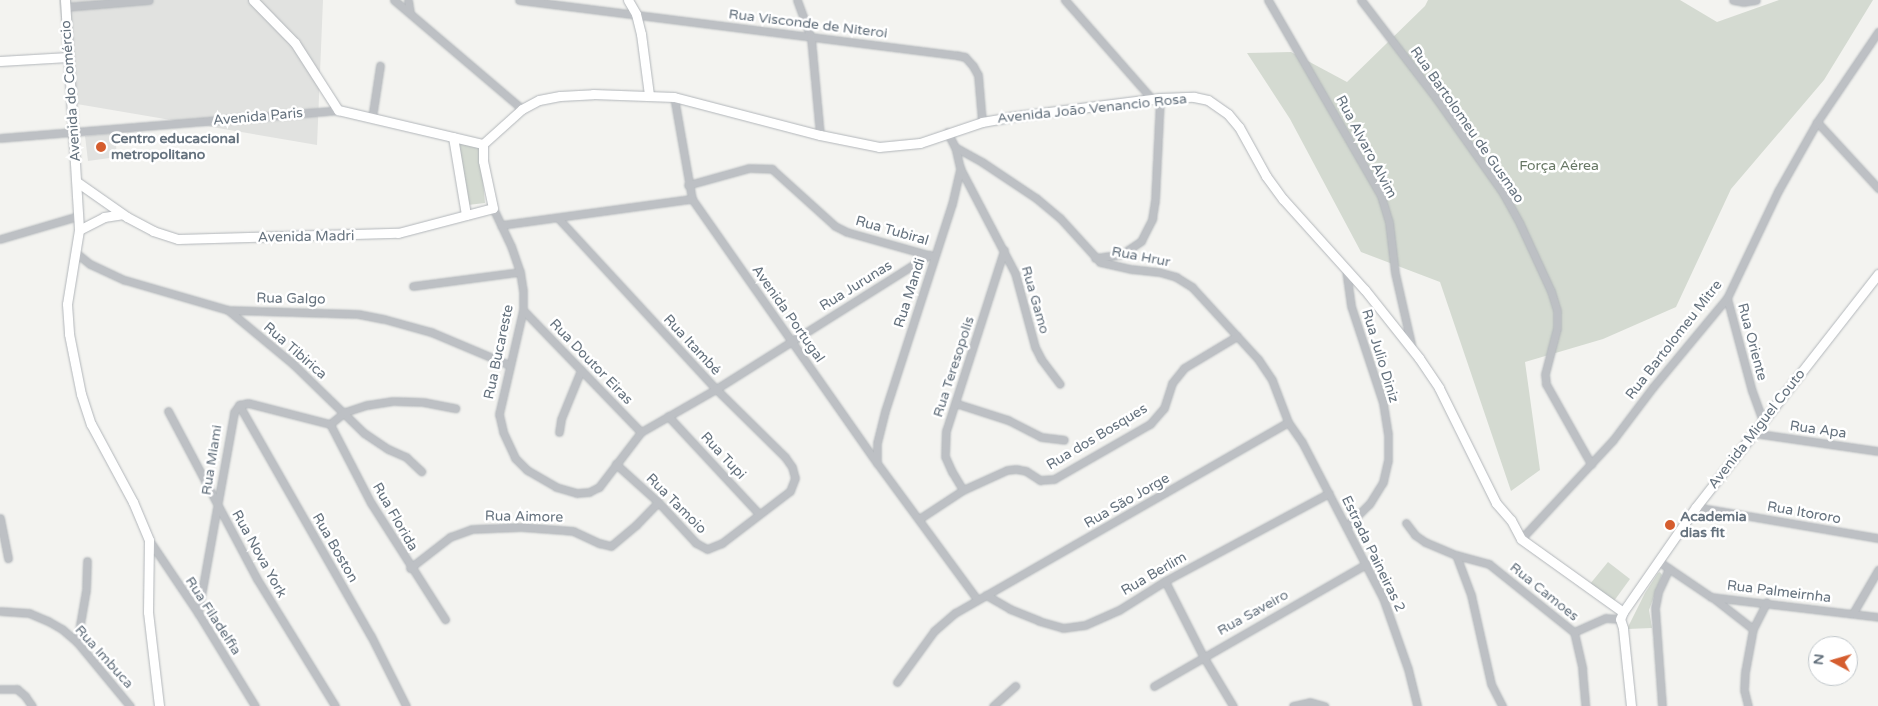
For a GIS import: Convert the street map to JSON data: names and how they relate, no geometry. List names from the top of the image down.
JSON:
{
  "streets": {
    "main road": [
      "Avenida do Comércio",
      "Avenida João Venancio Rosa",
      "Avenida Paris",
      "Avenida Madri",
      "Avenida Miguel Couto"
    ],
    "street": [
      "Rua Visconde de Niteroi",
      "Rua Bartolomeu de Gusmao",
      "Rua Alvaro Alvim",
      "Rua Tubiral",
      "Rua Hrur",
      "Rua Jurunas",
      "Rua Mandi",
      "Rua Galgo",
      "Rua Gamo",
      "Avenida Portugal",
      "Rua Bartolomeu Mitre",
      "Rua Oriente",
      "Rua Itambé",
      "Rua Tibirica",
      "Rua Bucareste",
      "Rua Julio Diniz",
      "Rua Doutor Eiras",
      "Rua Teresopolis",
      "Rua Apa",
      "Rua dos Bosques",
      "Rua Tupi",
      "Rua Miami",
      "Rua São Jorge",
      "Rua Tamoio",
      "Rua Itororo",
      "Rua Florida",
      "Rua Aimore",
      "Rua Boston",
      "Rua Nova York",
      "Estrada Paineiras 2",
      "Rua Berlim",
      "Rua Camoes",
      "Rua Palmeirnha",
      "Rua Saveiro",
      "Rua Filadelfia",
      "Rua Imbuca"
    ]
  },
  "crossings": [
    ["Rua Visconde de Niteroi", "Avenida João Venancio Rosa"],
    ["Avenida do Comércio", "Avenida Paris"],
    ["Avenida do Comércio", "Avenida Madri"],
    ["Avenida do Comércio", "Rua Galgo"],
    ["Avenida do Comércio", "Rua Filadelfia"],
    ["Avenida João Venancio Rosa", "Avenida Paris"],
    ["Avenida João Venancio Rosa", "Rua Alvaro Alvim"],
    ["Avenida João Venancio Rosa", "Rua Mandi"],
    ["Avenida João Venancio Rosa", "Avenida Portugal"],
    ["Avenida João Venancio Rosa", "Rua Bartolomeu Mitre"],
    ["Avenida João Venancio Rosa", "Rua Julio Diniz"],
    ["Avenida João Venancio Rosa", "Avenida Miguel Couto"],
    ["Rua Bartolomeu de Gusmao", "Rua Bartolomeu Mitre"],
    ["Rua Tubiral", "Rua Jurunas"],
    ["Rua Tubiral", "Rua Mandi"],
    ["Rua Tubiral", "Avenida Portugal"],
    ["Avenida Madri", "Rua Bucareste"],
    ["Rua Hrur", "Rua Mandi"],
    ["Rua Hrur", "Rua dos Bosques"],
    ["Rua Hrur", "Rua São Jorge"],
    ["Rua Hrur", "Estrada Paineiras 2"],
    ["Rua Jurunas", "Rua Mandi"],
    ["Rua Jurunas", "Avenida Portugal"],
    ["Rua Jurunas", "Rua Itambé"],
    ["Rua Jurunas", "Rua Bucareste"],
    ["Rua Jurunas", "Rua Doutor Eiras"],
    ["Rua Jurunas", "Rua Tupi"],
    ["Rua Mandi", "Rua Gamo"],
    ["Rua Mandi", "Avenida Portugal"],
    ["Rua Galgo", "Rua Tibirica"],
    ["Rua Galgo", "Rua Bucareste"],
    ["Rua Gamo", "Rua Teresopolis"],
    ["Avenida Portugal", "Rua dos Bosques"],
    ["Avenida Portugal", "Rua São Jorge"],
    ["Rua Bartolomeu Mitre", "Rua Oriente"],
    ["Rua Oriente", "Avenida Miguel Couto"],
    ["Rua Itambé", "Rua Tupi"],
    ["Rua Itambé", "Rua Tamoio"],
    ["Rua Bucareste", "Rua Doutor Eiras"],
    ["Rua Bucareste", "Rua Tamoio"],
    ["Rua Julio Diniz", "Estrada Paineiras 2"],
    ["Rua Teresopolis", "Rua dos Bosques"],
    ["Avenida Miguel Couto", "Rua Apa"],
    ["Avenida Miguel Couto", "Rua Itororo"],
    ["Avenida Miguel Couto", "Rua Palmeirnha"],
    ["Rua Tupi", "Rua Tamoio"],
    ["Rua Miami", "Rua Boston"],
    ["Rua Miami", "Rua Nova York"],
    ["Rua Miami", "Rua Filadelfia"],
    ["Rua São Jorge", "Estrada Paineiras 2"],
    ["Rua São Jorge", "Rua Berlim"],
    ["Rua Tamoio", "Rua Aimore"],
    ["Rua Florida", "Rua Aimore"],
    ["Estrada Paineiras 2", "Rua Berlim"],
    ["Estrada Paineiras 2", "Rua Saveiro"]
  ],
  "parks": ["Força Aérea"],
  "places": ["Centro educacional metropolitano", "Academia dias fit"],
  "north": "left"
}
